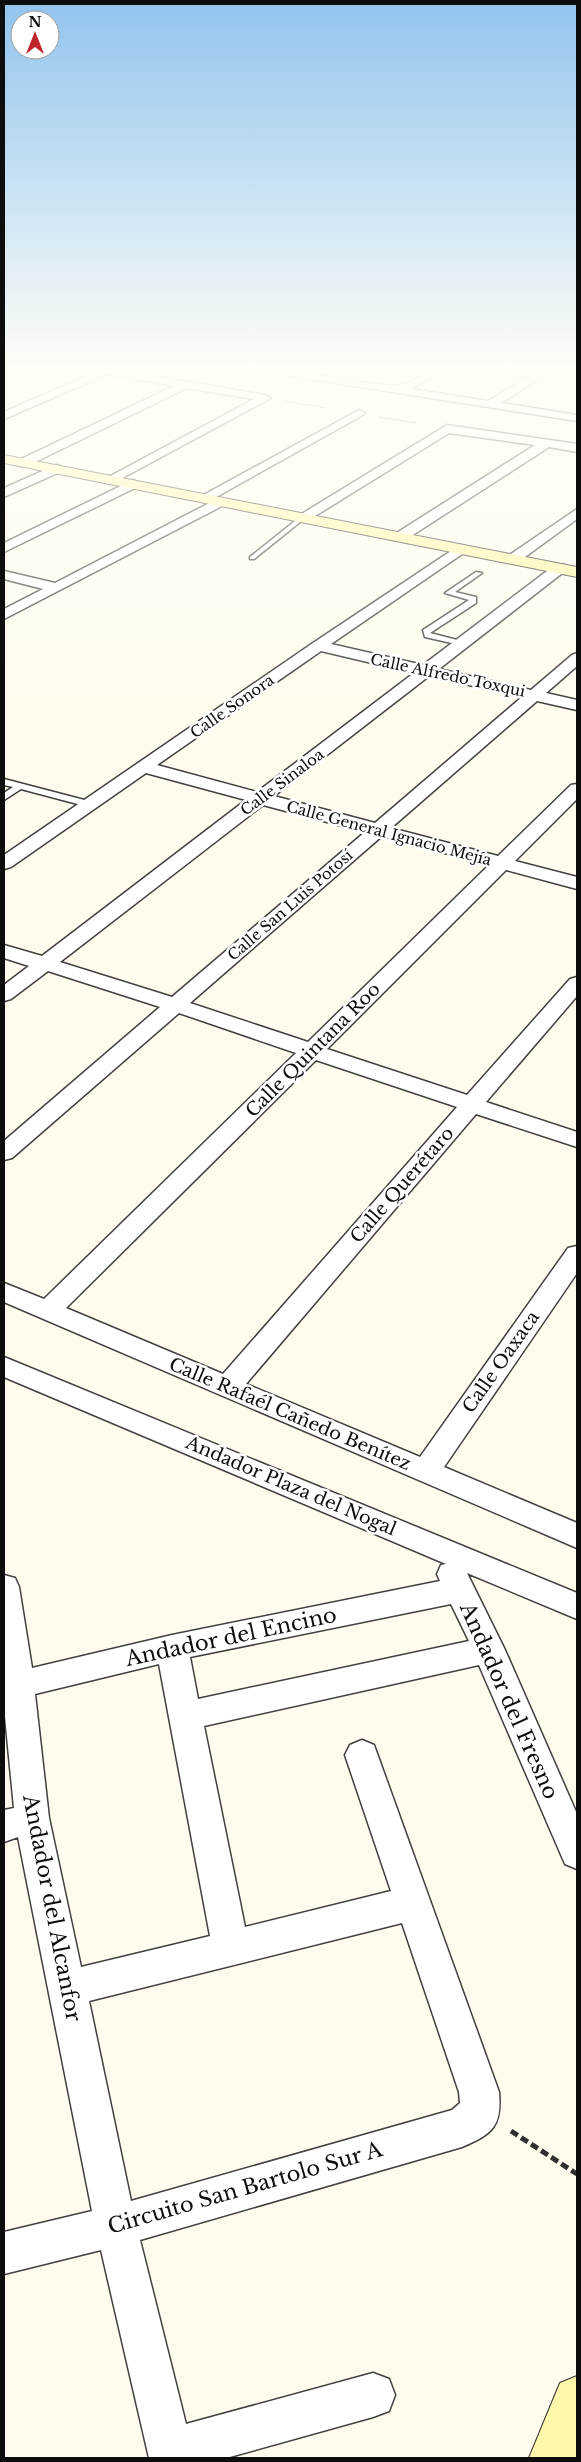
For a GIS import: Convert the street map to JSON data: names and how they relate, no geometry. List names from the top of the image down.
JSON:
{
  "streets": {
    "street": [
      "Calle Alfredo Toxqui",
      "Calle Sonora",
      "Calle Sinaloa",
      "Calle General Ignacio Mejía",
      "Calle San Luis Potosí",
      "Calle Quintana Roo",
      "Calle Querétaro",
      "Calle Oaxaca",
      "Calle Rafaél Cañedo Benítez",
      "Andador Plaza del Nogal",
      "Andador del Encino",
      "Andador del Fresno",
      "Andador del Alcanfor",
      "Circuito San Bartolo Sur A"
    ]
  },
  "crossings": [
    ["Calle Alfredo Toxqui", "Calle Sonora"],
    ["Calle Alfredo Toxqui", "Calle Sinaloa"],
    ["Calle Alfredo Toxqui", "Calle San Luis Potosí"],
    ["Calle Sonora", "Calle General Ignacio Mejía"],
    ["Calle Sinaloa", "Calle General Ignacio Mejía"],
    ["Calle General Ignacio Mejía", "Calle San Luis Potosí"],
    ["Calle General Ignacio Mejía", "Calle Quintana Roo"],
    ["Calle Quintana Roo", "Calle Rafaél Cañedo Benítez"],
    ["Calle Querétaro", "Calle Rafaél Cañedo Benítez"],
    ["Calle Oaxaca", "Calle Rafaél Cañedo Benítez"],
    ["Andador Plaza del Nogal", "Andador del Fresno"],
    ["Andador del Encino", "Andador del Fresno"],
    ["Andador del Encino", "Andador del Alcanfor"],
    ["Andador del Alcanfor", "Circuito San Bartolo Sur A"]
  ],
  "north": "top"
}
